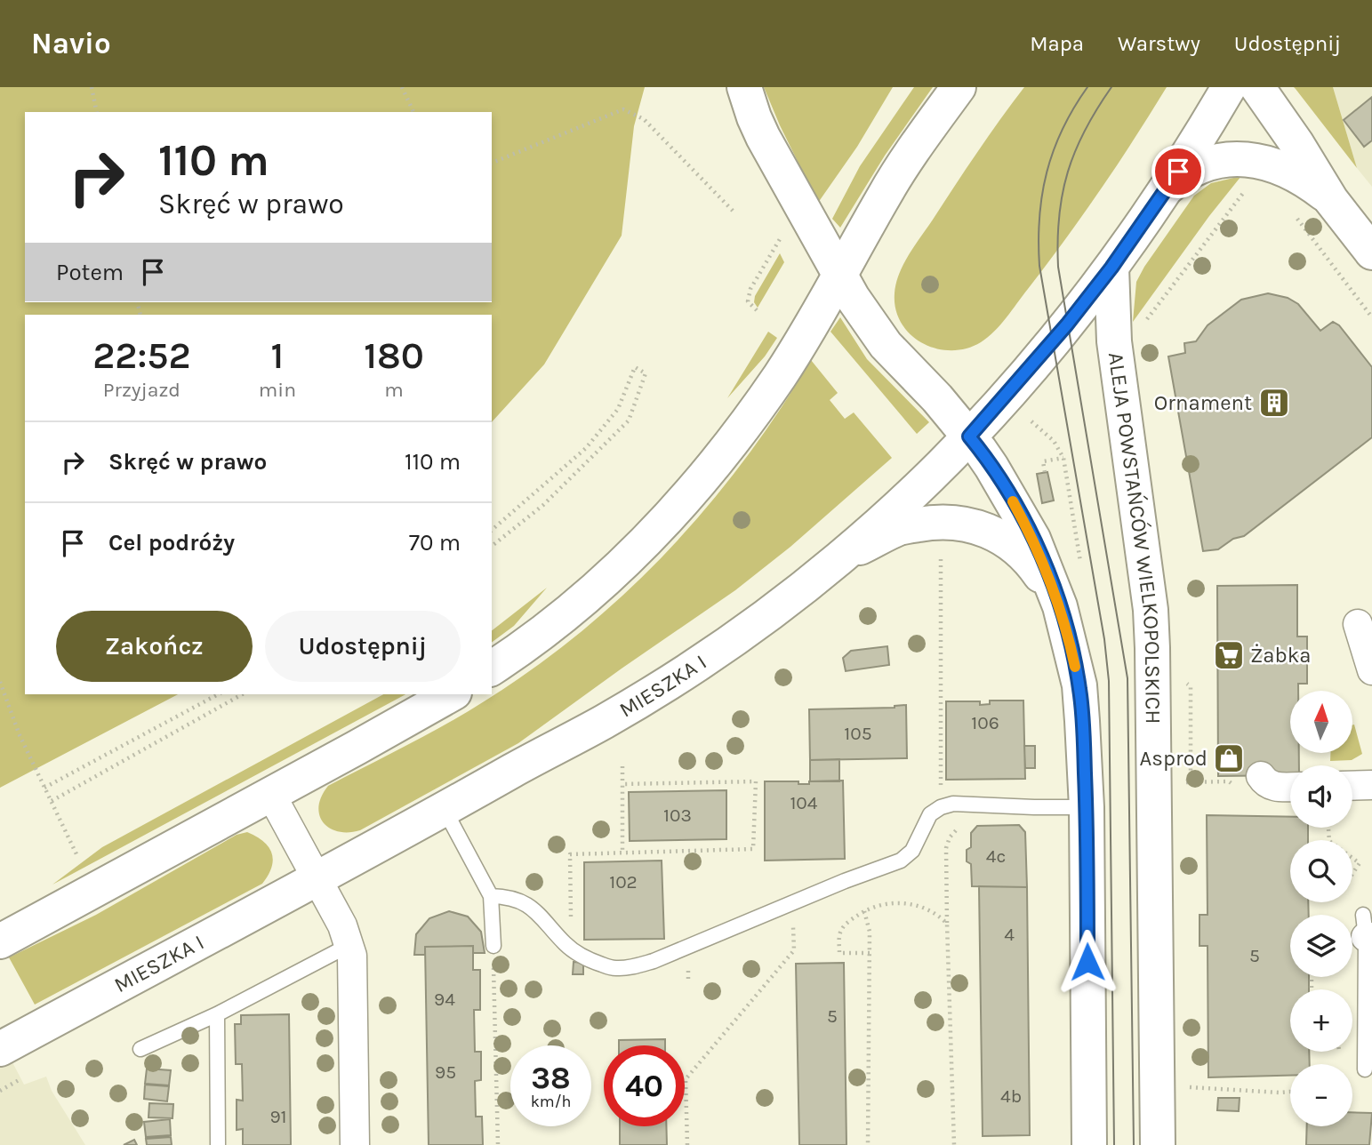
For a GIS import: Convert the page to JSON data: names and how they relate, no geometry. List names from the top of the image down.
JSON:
{
  "streets": {
    "main road": ["ALEJA POWSTAŃCÓW WIELKOPOLSKICH", "MIESZKA I"]
  },
  "crossings": [
    ["ALEJA POWSTAŃCÓW WIELKOPOLSKICH", "MIESZKA I"]
  ],
  "places": {
    "building": ["Ornament"],
    "supermarket": ["Żabka"],
    "shop": ["Asprod"]
  },
  "house_numbers": [
    "106",
    "105",
    "104",
    "103",
    "4c",
    "102",
    "4",
    "5",
    "94",
    "5",
    "95",
    "4b",
    "91"
  ],
  "north": "top",
  "page": {
    "header": "Navio",
    "nav": ["Mapa", "Warstwy", "Udostępnij"],
    "turn": ["110 m", "Skręć w prawo"],
    "then": "Potem",
    "eta": [
      "22:52",
      "Przyjazd",
      "1",
      "min",
      "180",
      "m"
    ],
    "list": [
      {
        "name": "Skręć w prawo",
        "value": "110 m"
      },
      {
        "name": "Cel podróży",
        "value": "70 m"
      }
    ],
    "buttons": ["Zakończ", "Udostępnij"],
    "map_buttons": ["+", "−"],
    "speed": "38 km/h",
    "limit": "40"
  }
}
